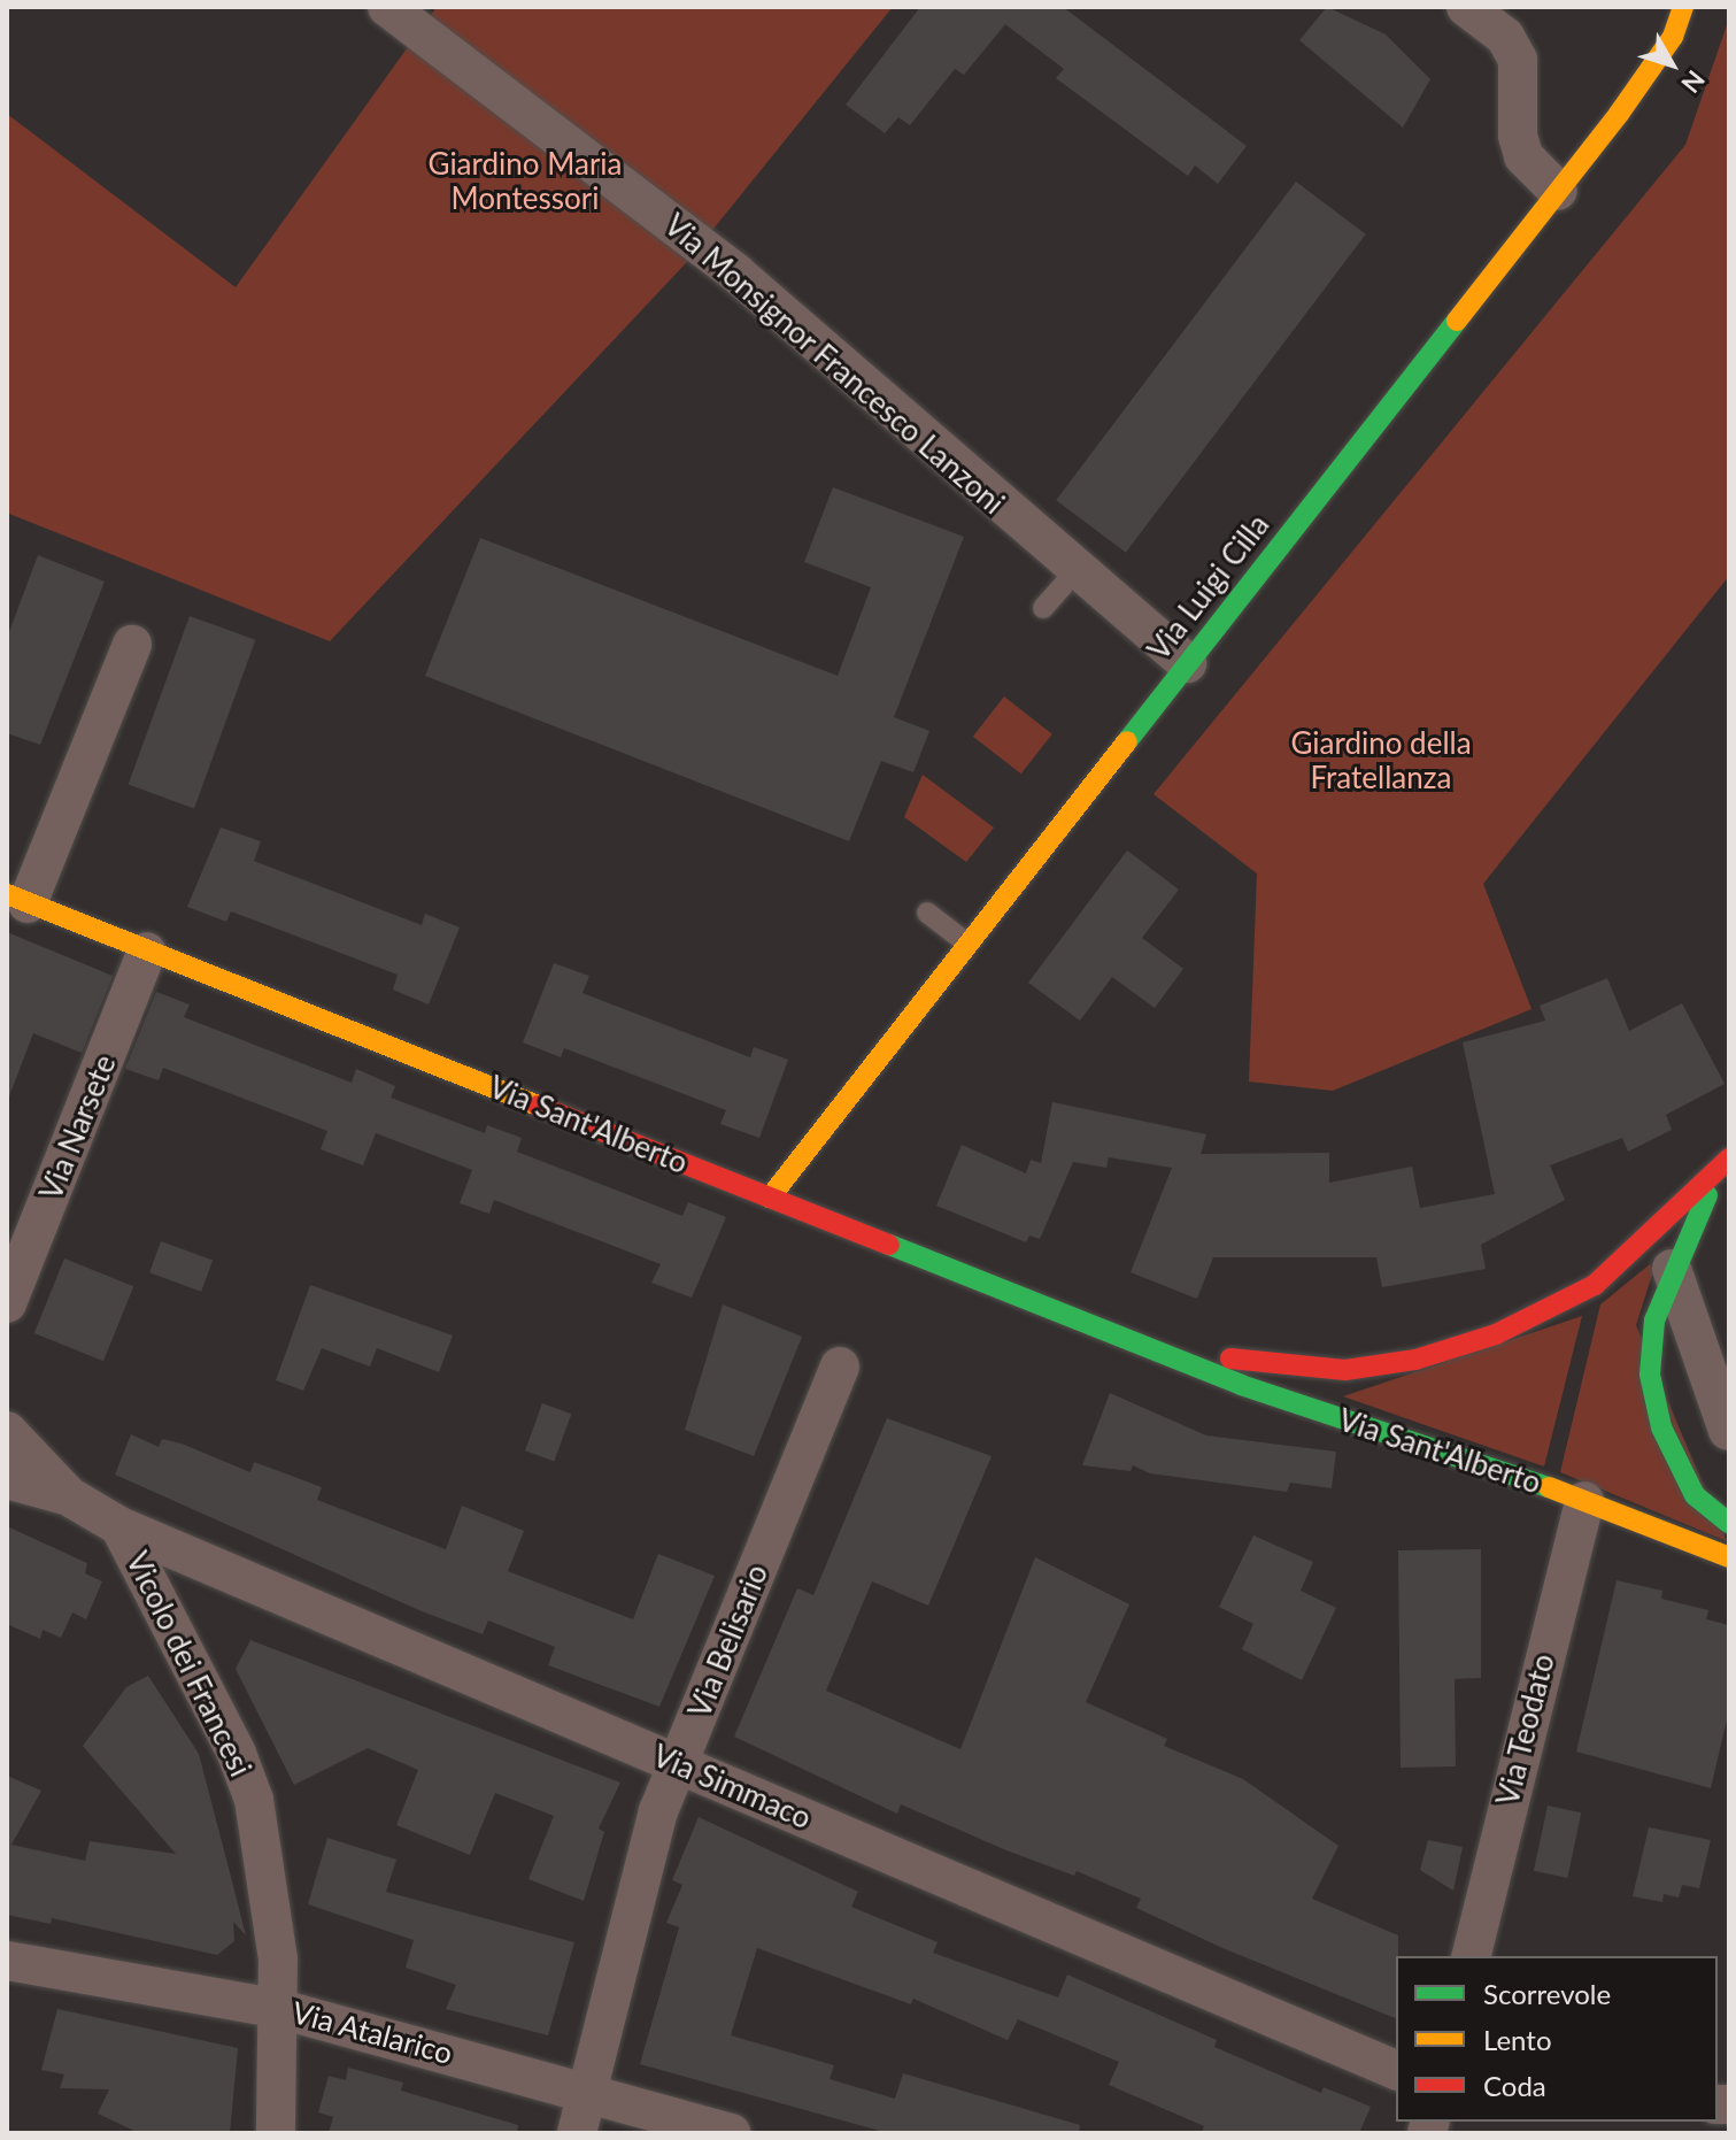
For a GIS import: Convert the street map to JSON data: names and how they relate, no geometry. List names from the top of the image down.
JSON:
{
  "streets": {
    "street": [
      "Via Monsignor Francesco Lanzoni",
      "Via Luigi Cilla",
      "Via Sant'Alberto",
      "Via Narsete",
      "Via Belisario",
      "Vicolo dei Francesi",
      "Via Teodato",
      "Via Simmaco",
      "Via Atalarico"
    ]
  },
  "crossings": [
    ["Via Monsignor Francesco Lanzoni", "Via Luigi Cilla"],
    ["Via Luigi Cilla", "Via Sant'Alberto"],
    ["Via Sant'Alberto", "Via Narsete"],
    ["Via Sant'Alberto", "Via Teodato"],
    ["Via Belisario", "Via Simmaco"],
    ["Via Belisario", "Via Atalarico"],
    ["Vicolo dei Francesi", "Via Simmaco"],
    ["Vicolo dei Francesi", "Via Atalarico"]
  ],
  "parks": ["Giardino Maria Montessori", "Giardino della Fratellanza"],
  "legend": ["Scorrevole", "Lento", "Coda"],
  "north": "bottom right"
}
